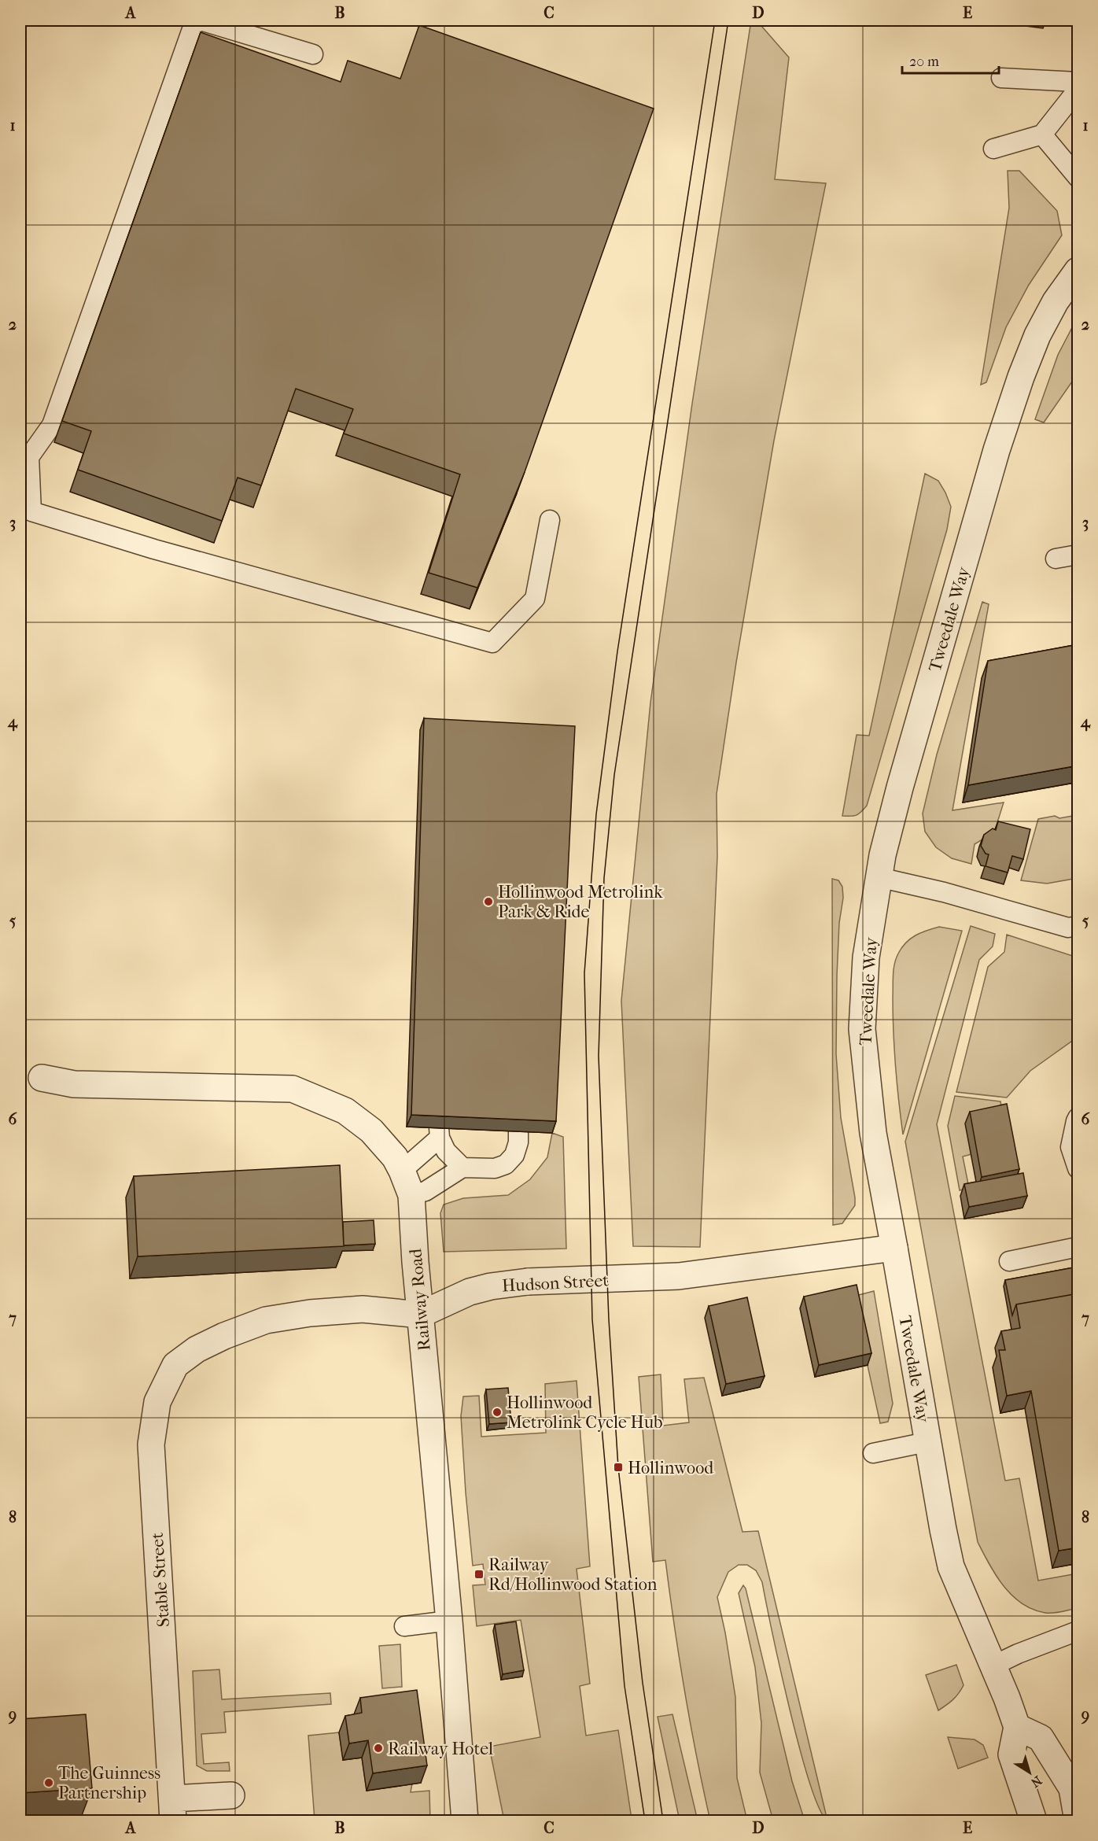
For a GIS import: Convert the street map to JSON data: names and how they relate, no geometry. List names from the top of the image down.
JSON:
{
  "streets": {
    "street": [
      "Tweedale Way",
      "Hudson Street",
      "Railway Road",
      "Stable Street"
    ]
  },
  "crossings": [
    ["Tweedale Way", "Hudson Street"],
    ["Hudson Street", "Railway Road"],
    ["Hudson Street", "Stable Street"],
    ["Railway Road", "Stable Street"]
  ],
  "places": {
    "other": [
      "Hollinwood Metrolink Park & Ride",
      "Hollinwood Metrolink Cycle Hub",
      "Railway Hotel",
      "The Guinness Partnership"
    ],
    "transit": ["Hollinwood", "Railway Rd/Hollinwood Station"]
  },
  "scale_bar": "20 m",
  "north": "bottom right",
  "grid": {
    "columns": [
      "A",
      "B",
      "C",
      "D",
      "E"
    ],
    "rows": [
      "1",
      "2",
      "3",
      "4",
      "5",
      "6",
      "7",
      "8",
      "9"
    ]
  }
}
